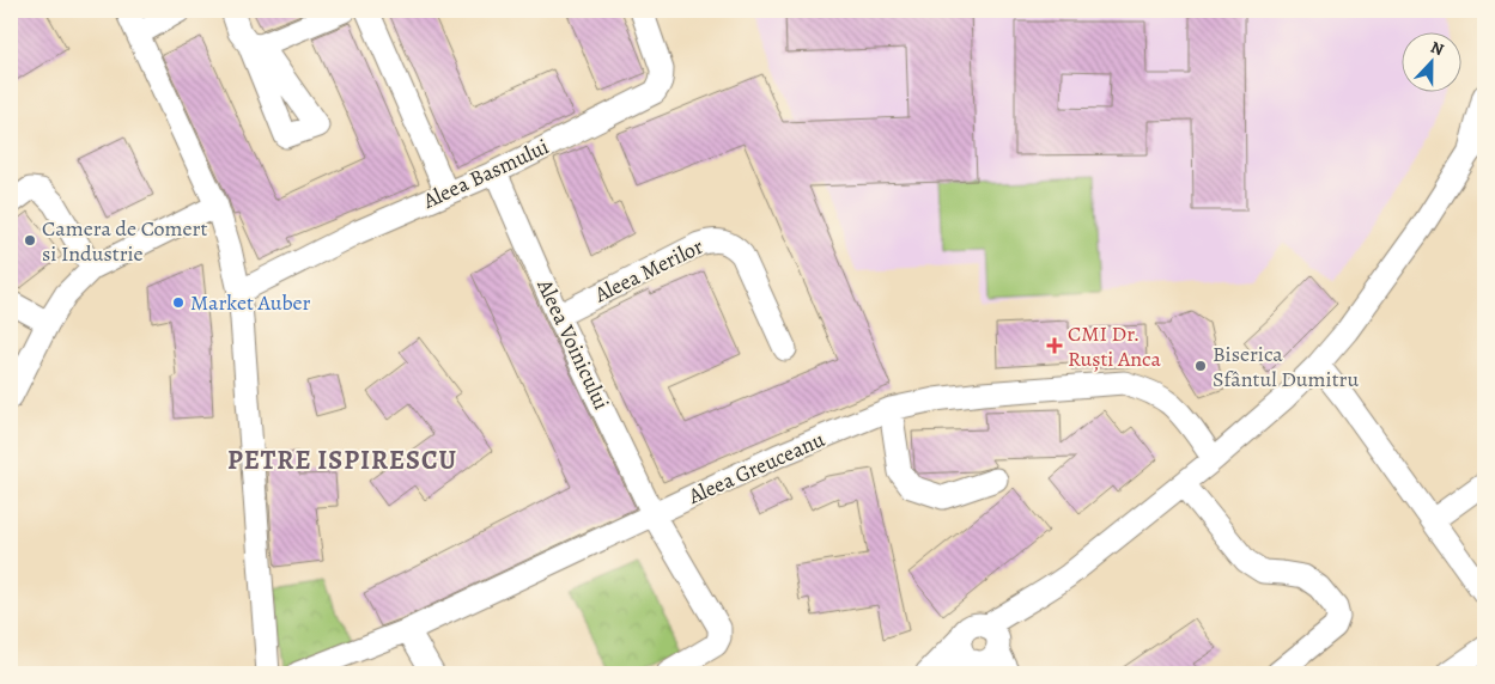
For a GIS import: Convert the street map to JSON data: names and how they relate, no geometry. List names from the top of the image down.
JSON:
{
  "streets": {
    "street": [
      "Aleea Basmului",
      "Aleea Merilor",
      "Aleea Voinicului",
      "Aleea Greuceanu"
    ]
  },
  "crossings": [
    ["Aleea Basmului", "Aleea Voinicului"],
    ["Aleea Merilor", "Aleea Voinicului"],
    ["Aleea Voinicului", "Aleea Greuceanu"]
  ],
  "districts": ["PETRE ISPIRESCU"],
  "places": {
    "other": ["Camera de Comert si Industrie", "Market Auber", "Biserica Sfântul Dumitru"],
    "health": ["CMI Dr. Ruști Anca"]
  },
  "north": "top"
}
